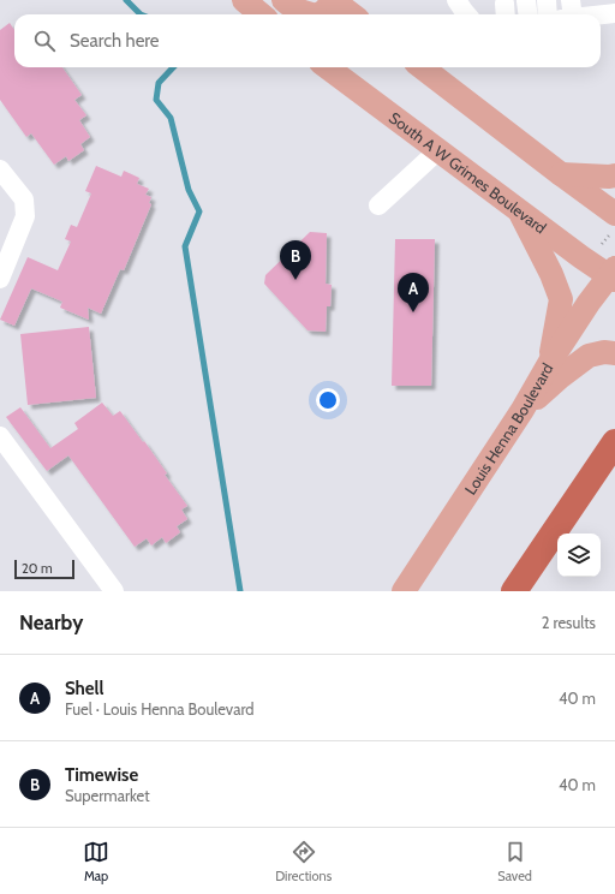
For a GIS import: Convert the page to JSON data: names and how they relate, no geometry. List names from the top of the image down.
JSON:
{
  "streets": {
    "main road": ["South A W Grimes Boulevard", "Louis Henna Boulevard"]
  },
  "crossings": [
    ["South A W Grimes Boulevard", "Louis Henna Boulevard"]
  ],
  "scale_bar": "20 m",
  "page": {
    "search": "Search here",
    "pins": ["B", "A"],
    "scale": "20 m",
    "heading": ["Nearby", "2 results"],
    "list": [
      {
        "mark": "A",
        "name": "Shell",
        "note": "Fuel · Louis Henna Boulevard",
        "value": "40 m"
      },
      {
        "mark": "B",
        "name": "Timewise",
        "note": "Supermarket",
        "value": "40 m"
      }
    ],
    "nav": ["Map", "Directions", "Saved"]
  }
}
